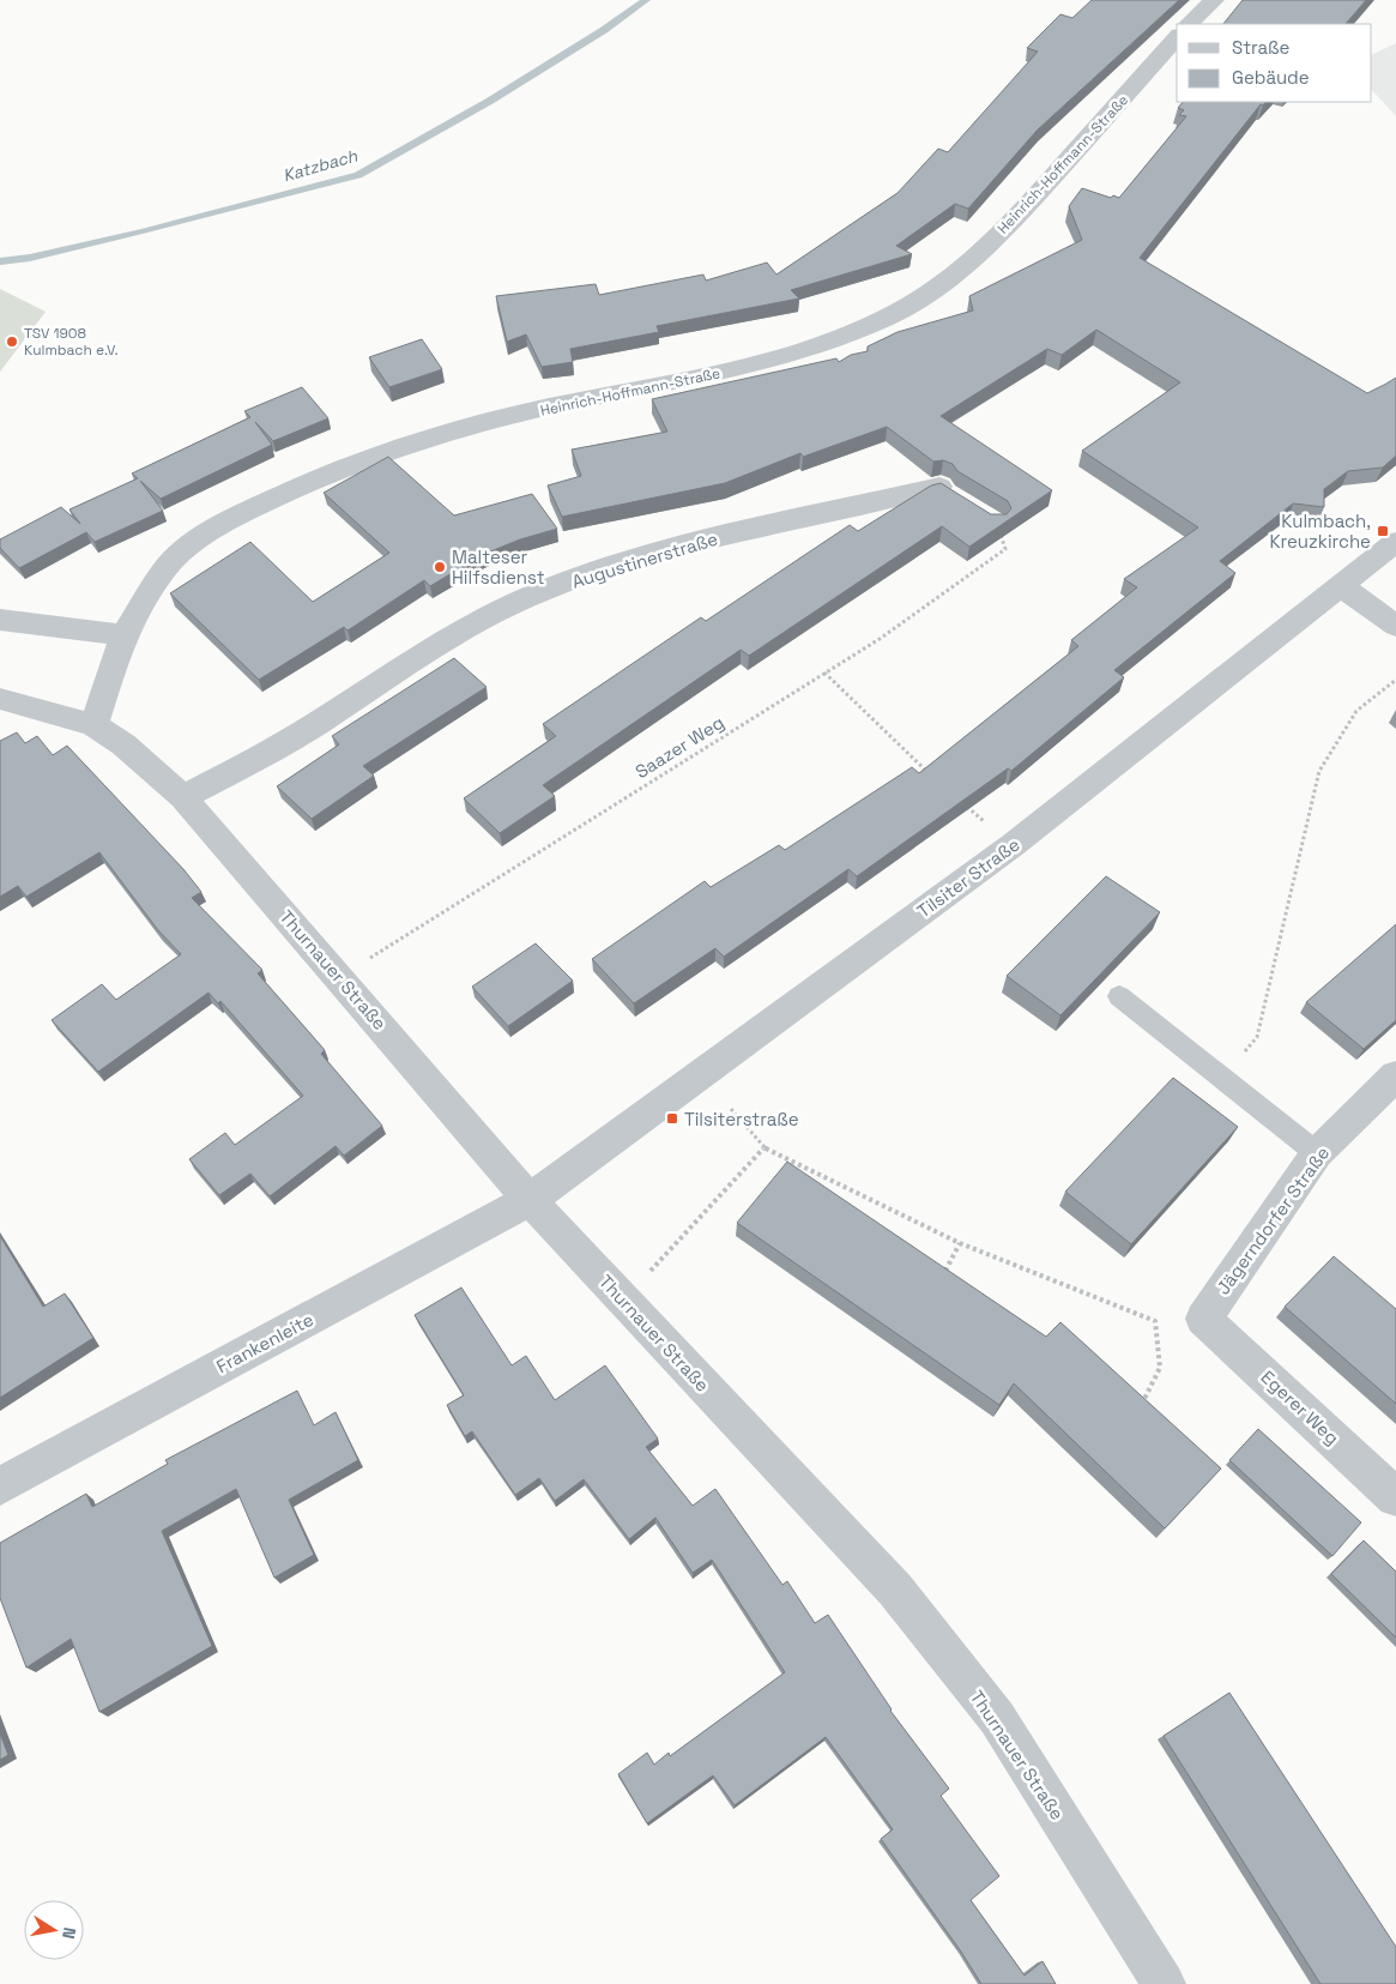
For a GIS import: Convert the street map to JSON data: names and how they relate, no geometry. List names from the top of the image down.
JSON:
{
  "streets": {
    "street": [
      "Heinrich-Hoffmann-Straße",
      "Augustinerstraße",
      "Tilsiter Straße",
      "Thurnauer Straße",
      "Jägerndorfer Straße",
      "Frankenleite",
      "Egerer Weg"
    ],
    "path": ["Saazer Weg"]
  },
  "crossings": [
    ["Heinrich-Hoffmann-Straße", "Thurnauer Straße"],
    ["Augustinerstraße", "Thurnauer Straße"],
    ["Saazer Weg", "Thurnauer Straße"],
    ["Tilsiter Straße", "Thurnauer Straße"],
    ["Tilsiter Straße", "Frankenleite"],
    ["Thurnauer Straße", "Frankenleite"],
    ["Jägerndorfer Straße", "Egerer Weg"]
  ],
  "water": ["Katzbach"],
  "places": {
    "other": ["TSV 1908 Kulmbach e.V.", "Malteser Hilfsdienst"],
    "transit": ["Kulmbach, Kreuzkirche", "Tilsiterstraße"]
  },
  "legend": ["Straße", "Gebäude"],
  "north": "right"
}
